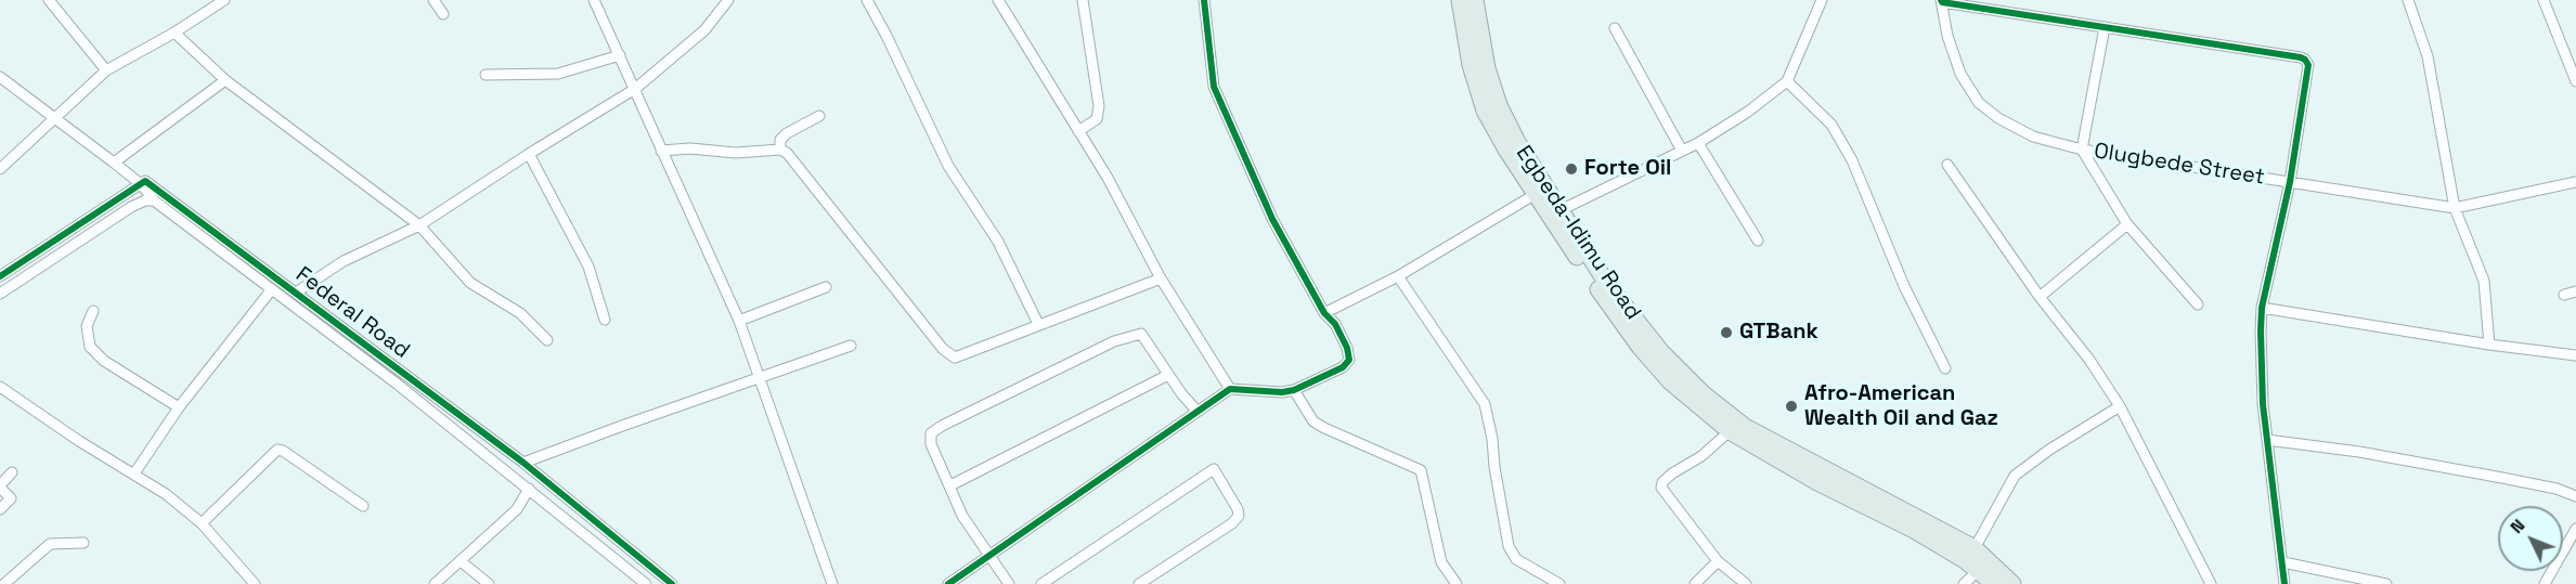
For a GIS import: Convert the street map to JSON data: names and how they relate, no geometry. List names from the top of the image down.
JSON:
{
  "streets": {
    "main road": ["Egbeda-Idimu Road"],
    "street": ["Olugbede Street", "Federal Road"]
  },
  "places": ["Forte Oil", "GTBank", "Afro-American Wealth Oil and Gaz"],
  "north": "top left"
}
